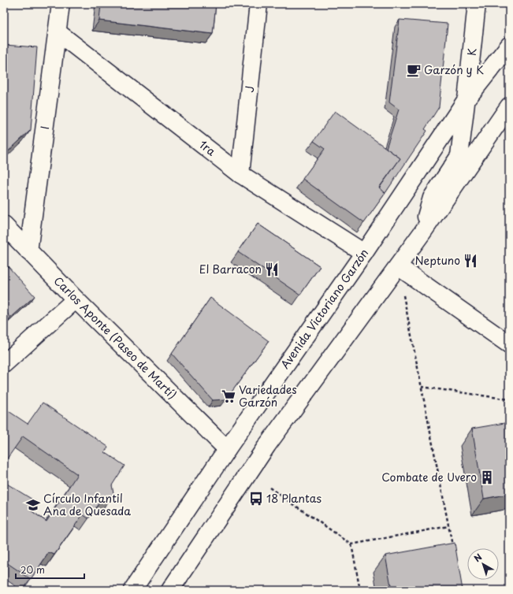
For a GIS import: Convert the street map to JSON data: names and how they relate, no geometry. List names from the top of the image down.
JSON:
{
  "streets": {
    "street": [
      "K",
      "J",
      "I",
      "1ra",
      "Avenida Victoriano Garzón",
      "Carlos Aponte (Paseo de Martí)"
    ]
  },
  "crossings": [
    ["K", "Avenida Victoriano Garzón"],
    ["J", "1ra"],
    ["I", "1ra"],
    ["I", "Carlos Aponte (Paseo de Martí)"],
    ["1ra", "Avenida Victoriano Garzón"],
    ["Avenida Victoriano Garzón", "Carlos Aponte (Paseo de Martí)"]
  ],
  "places": {
    "cafe": ["Garzón y K"],
    "restaurant": ["Neptuno", "El Barracon"],
    "supermarket": ["Variedades Garzón"],
    "building": ["Combate de Uvero"],
    "bus stop": ["18 Plantas"],
    "school or university": ["Círculo Infantil Ana de Quesada"]
  },
  "scale_bar": "20 m",
  "north": "top left"
}
